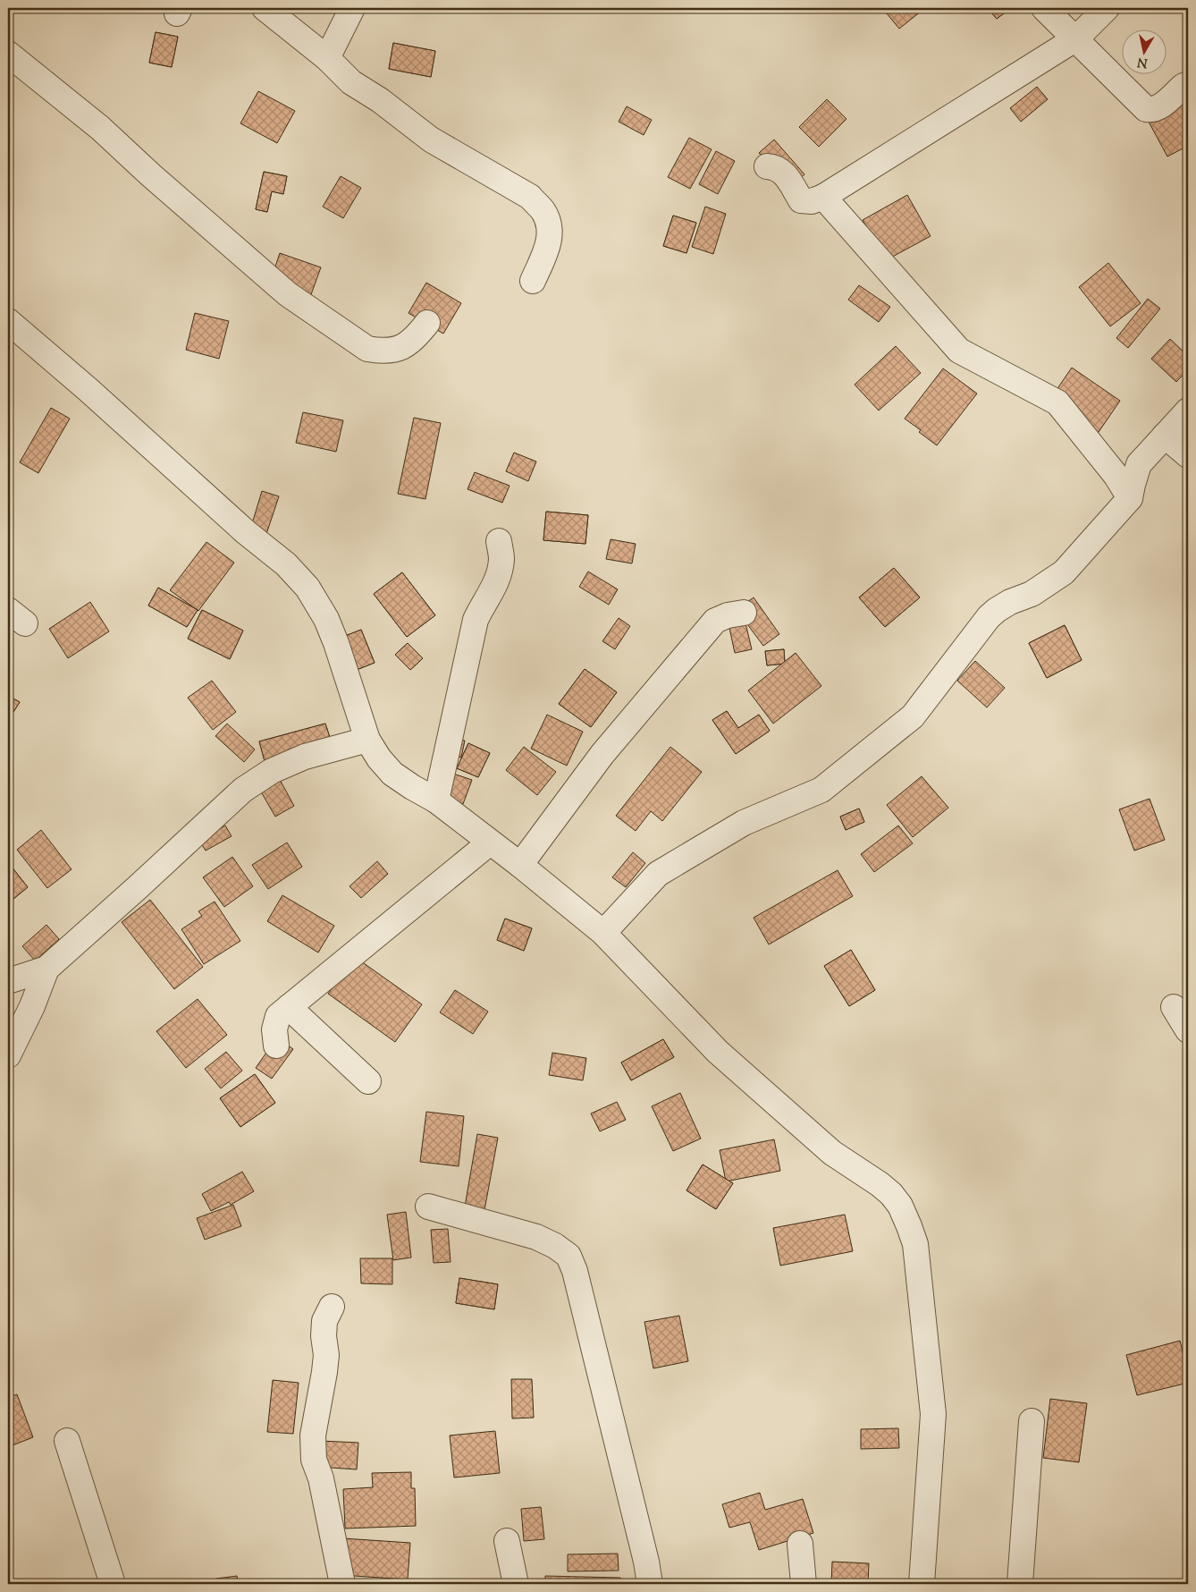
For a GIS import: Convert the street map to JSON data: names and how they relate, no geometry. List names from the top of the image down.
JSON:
{
  "north": "bottom"
}
